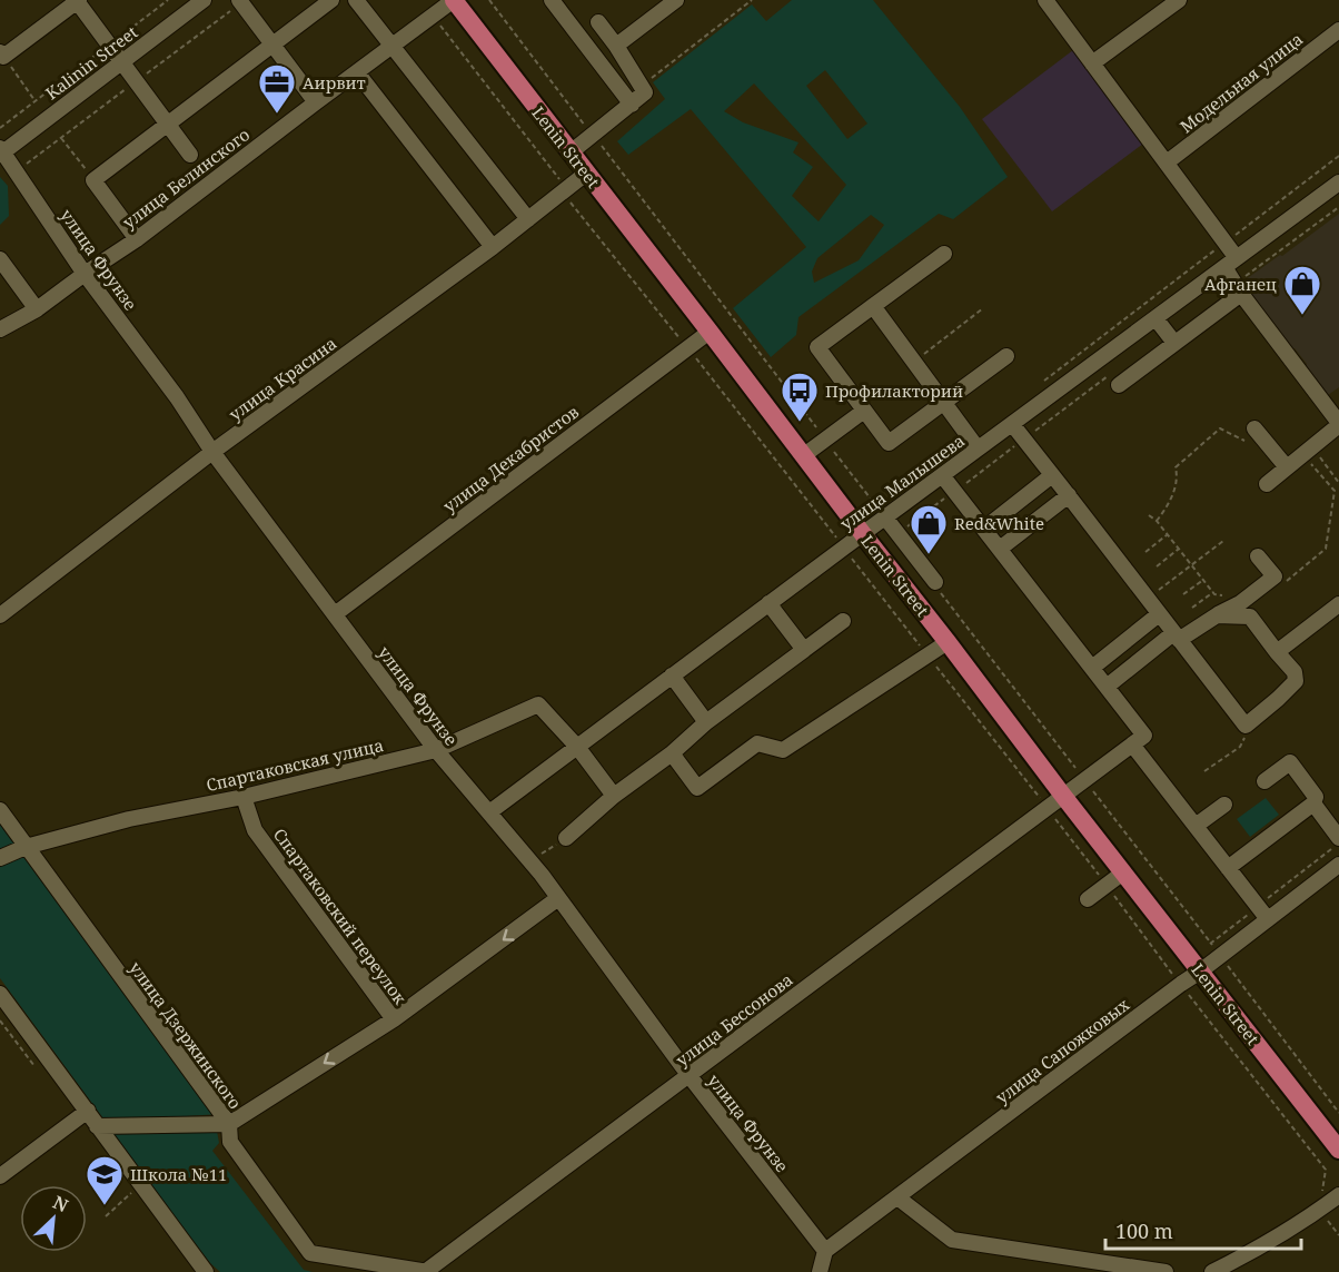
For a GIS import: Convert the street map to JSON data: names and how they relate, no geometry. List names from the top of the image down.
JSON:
{
  "streets": {
    "main road": ["Lenin Street"],
    "street": [
      "Kalinin Street",
      "Модельная улица",
      "улица Белинского",
      "улица Фрунзе",
      "улица Красина",
      "улица Декабристов",
      "улица Малышева",
      "Спартаковская улица",
      "Спартаковский переулок",
      "улица Бессонова",
      "улица Дзержинского",
      "улица Сапожковых"
    ]
  },
  "crossings": [
    ["Kalinin Street", "улица Фрунзе"],
    ["Lenin Street", "улица Белинского"],
    ["Lenin Street", "улица Красина"],
    ["Lenin Street", "улица Декабристов"],
    ["Lenin Street", "улица Малышева"],
    ["Lenin Street", "улица Бессонова"],
    ["Lenin Street", "улица Сапожковых"],
    ["улица Белинского", "улица Фрунзе"],
    ["улица Фрунзе", "улица Красина"],
    ["улица Фрунзе", "улица Декабристов"],
    ["улица Фрунзе", "улица Малышева"],
    ["улица Фрунзе", "Спартаковская улица"],
    ["улица Фрунзе", "улица Бессонова"],
    ["улица Фрунзе", "улица Сапожковых"],
    ["улица Малышева", "Спартаковская улица"],
    ["Спартаковская улица", "Спартаковский переулок"],
    ["Спартаковская улица", "улица Дзержинского"],
    ["улица Бессонова", "улица Дзержинского"]
  ],
  "places": {
    "office": ["Аирвит"],
    "shop": ["Афганец", "Red&White"],
    "bus stop": ["Профилакторий"],
    "school or university": ["Школа №11"]
  },
  "scale_bar": "100 m",
  "north": "top right"
}
